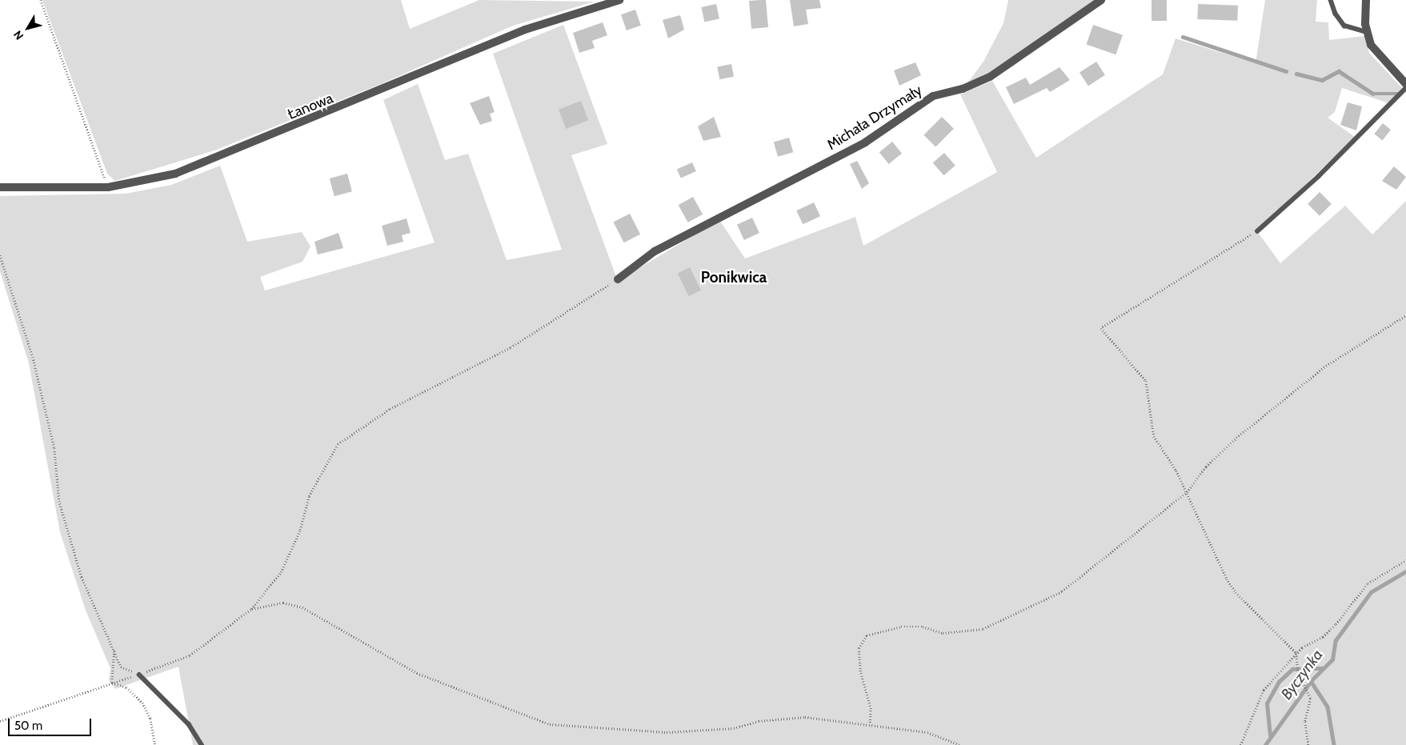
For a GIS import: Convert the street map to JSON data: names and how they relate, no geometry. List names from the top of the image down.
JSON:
{
  "streets": {
    "street": ["Łanowa", "Michała Drzymały"]
  },
  "districts": ["Ponikwica"],
  "water": ["Byczynka"],
  "scale_bar": "50 m",
  "north": "bottom left"
}
